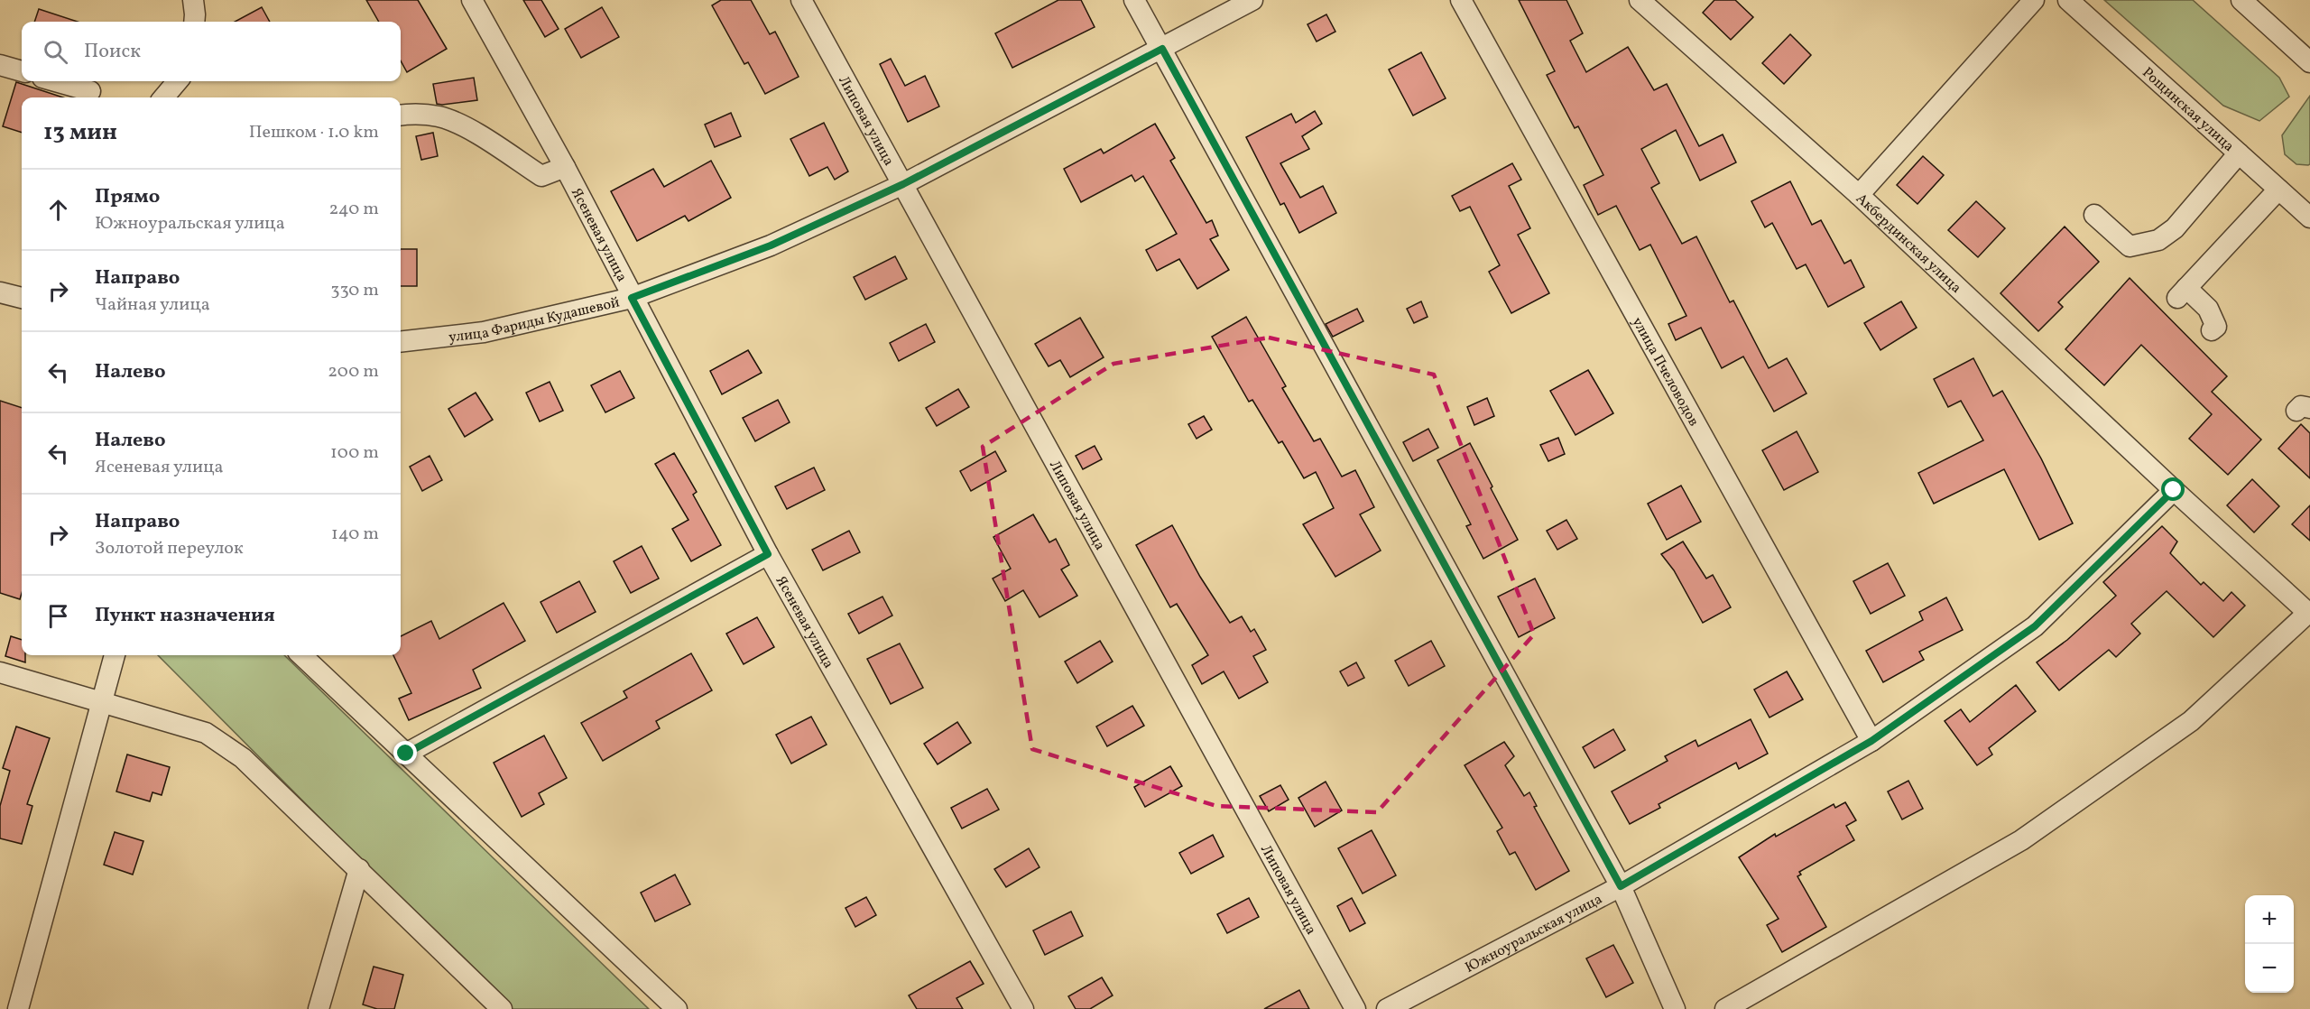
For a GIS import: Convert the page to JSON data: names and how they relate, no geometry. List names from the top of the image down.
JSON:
{
  "streets": {
    "street": [
      "Рощинская улица",
      "Липовая улица",
      "Ясеневая улица",
      "Акбердинская улица",
      "улица Фариды Кудашевой",
      "улица Пчеловодов",
      "Южноуральская улица"
    ]
  },
  "crossings": [
    ["Липовая улица", "улица Фариды Кудашевой"],
    ["Ясеневая улица", "улица Фариды Кудашевой"],
    ["Акбердинская улица", "Южноуральская улица"],
    ["улица Пчеловодов", "Южноуральская улица"]
  ],
  "page": {
    "search": "Поиск",
    "heading": ["13 мин", "Пешком · 1.0 km"],
    "list": [
      ["Прямо", "Южноуральская улица", "240 m"],
      ["Направо", "Чайная улица", "330 m"],
      ["Налево", "200 m"],
      ["Налево", "Ясеневая улица", "100 m"],
      ["Направо", "Золотой переулок", "140 m"],
      "Пункт назначения"
    ],
    "map_buttons": ["+", "−"]
  }
}
